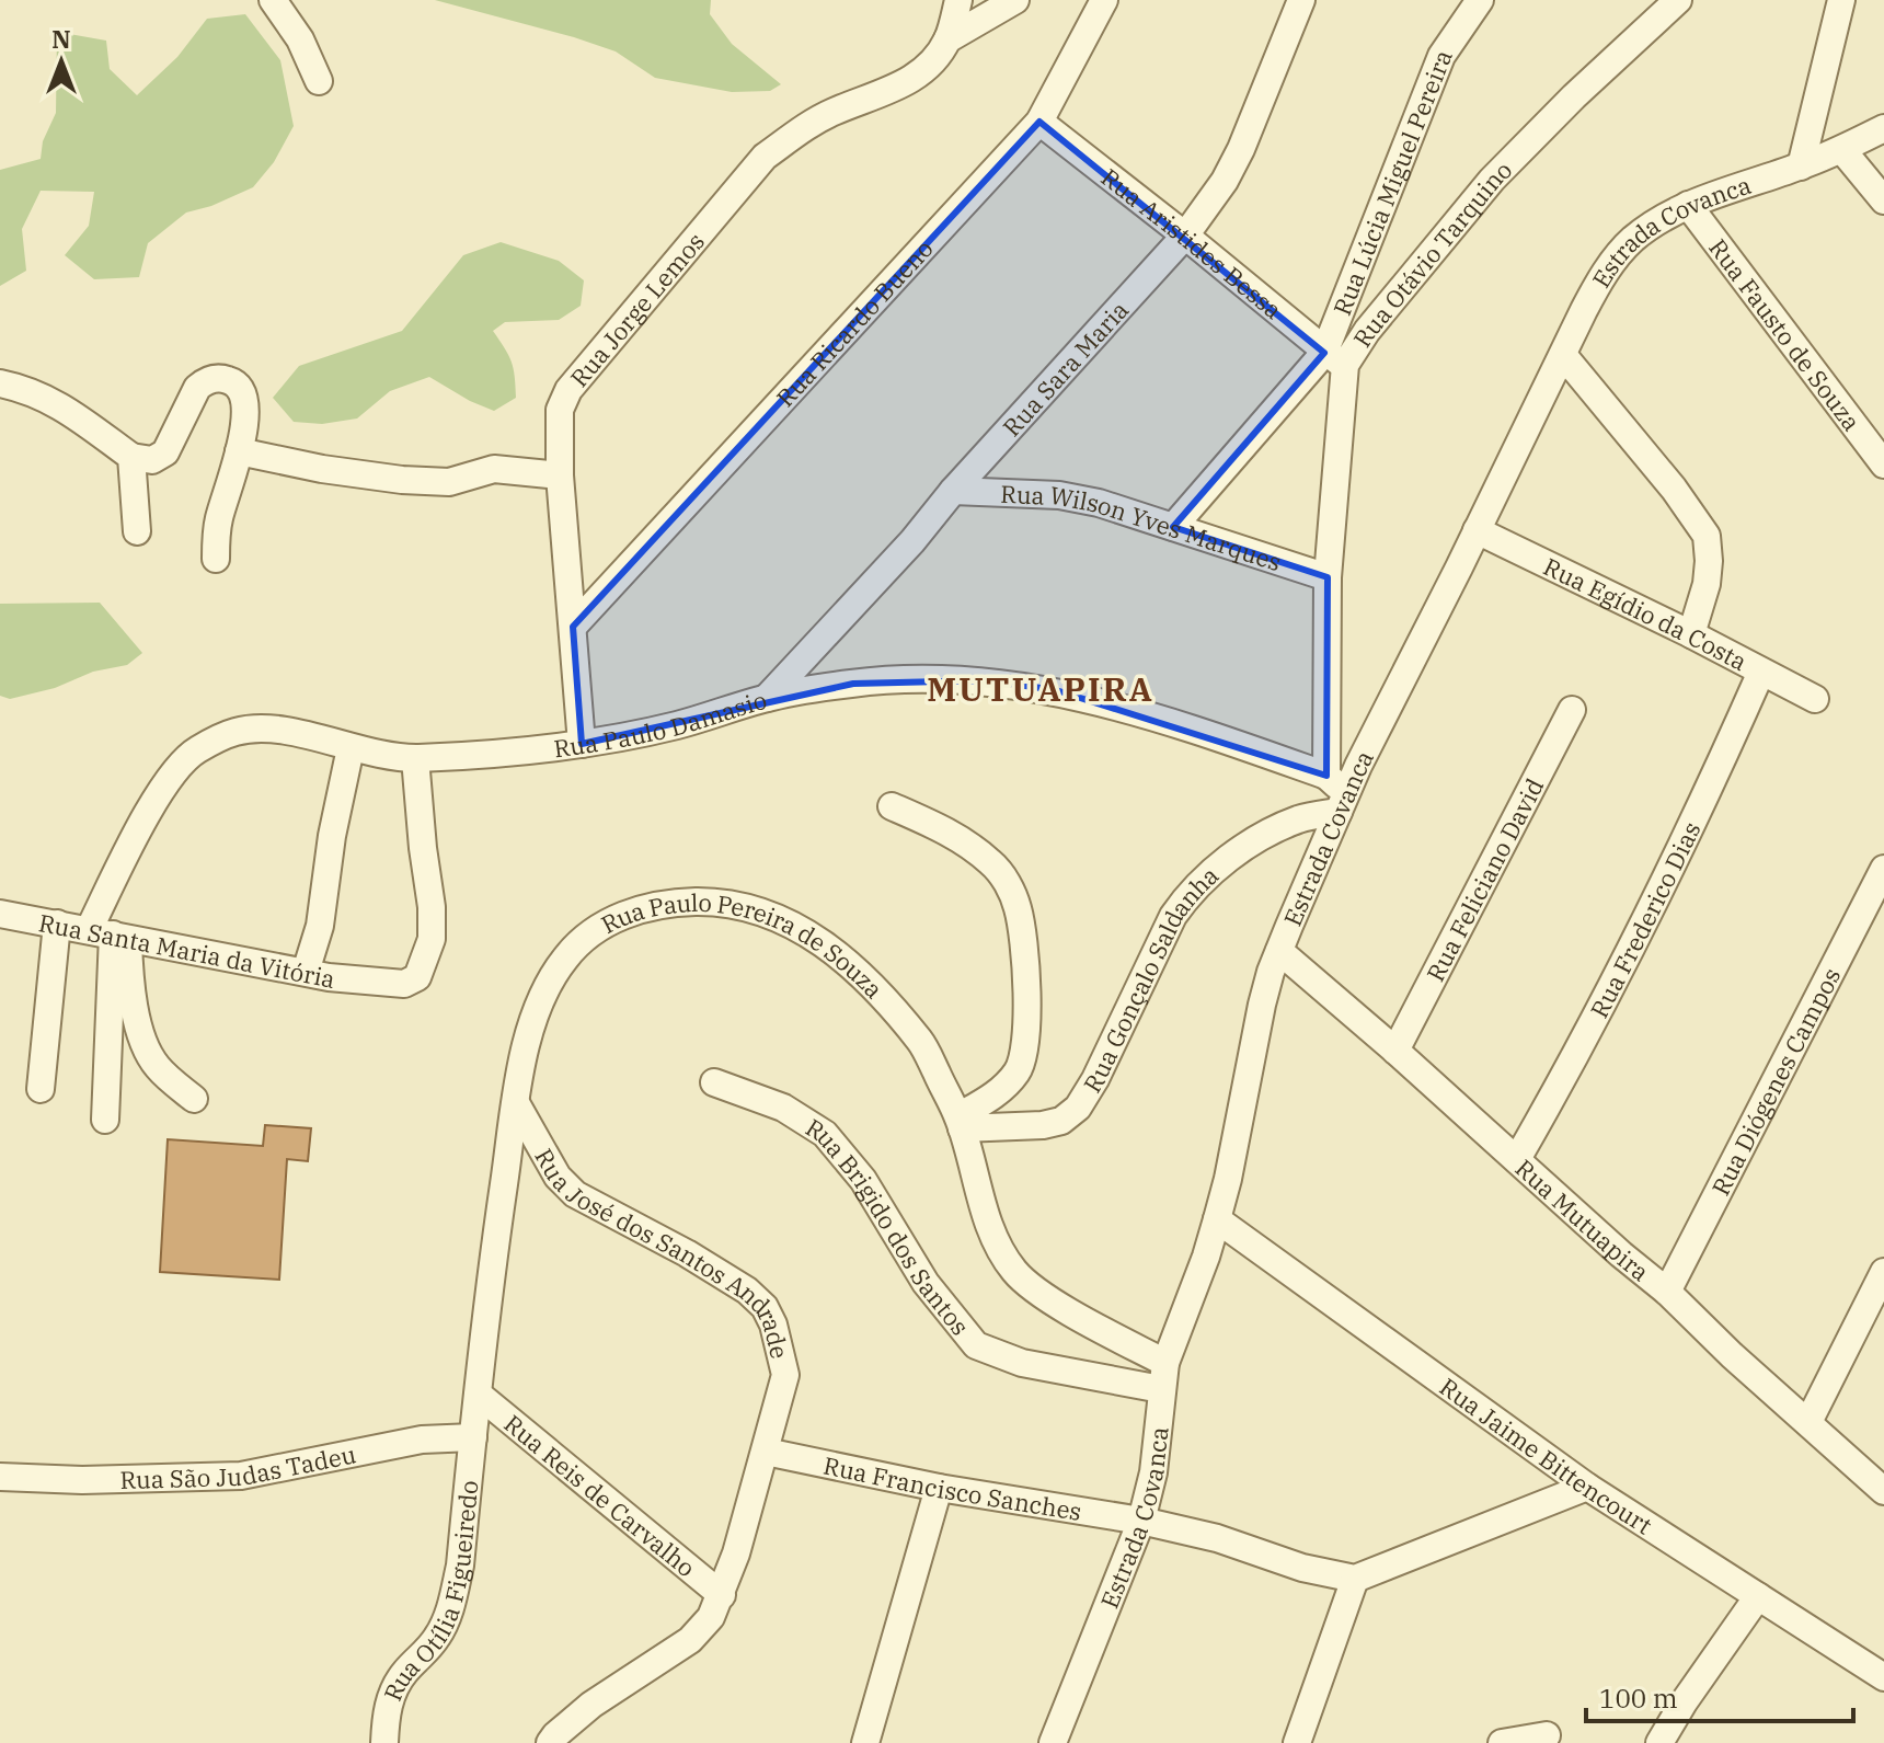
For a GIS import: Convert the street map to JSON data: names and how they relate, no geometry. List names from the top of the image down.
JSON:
{
  "streets": {
    "street": [
      "Rua Lúcia Miguel Pereira",
      "Estrada Covanca",
      "Rua Aristides Bessa",
      "Rua Otávio Tarquino",
      "Rua Jorge Lemos",
      "Rua Ricardo Bueno",
      "Rua Fausto de Souza",
      "Rua Sara Maria",
      "Rua Wilson Yves Marques",
      "Rua Egídio da Costa",
      "Rua Paulo Damasio",
      "Rua Feliciano David",
      "Rua Frederico Dias",
      "Rua Santa Maria da Vitória",
      "Rua Paulo Pereira de Souza",
      "Rua Gonçalo Saldanha",
      "Rua Diógenes Campos",
      "Rua Mutuapira",
      "Rua Brigido dos Santos",
      "Rua José dos Santos Andrade",
      "Rua Jaime Bittencourt",
      "Rua São Judas Tadeu",
      "Rua Francisco Sanches",
      "Rua Reis de Carvalho",
      "Rua Otília Figueiredo"
    ]
  },
  "crossings": [
    ["Rua Lúcia Miguel Pereira", "Rua Aristides Bessa"],
    ["Rua Lúcia Miguel Pereira", "Rua Otávio Tarquino"],
    ["Rua Lúcia Miguel Pereira", "Rua Wilson Yves Marques"],
    ["Estrada Covanca", "Rua Fausto de Souza"],
    ["Estrada Covanca", "Rua Egídio da Costa"],
    ["Estrada Covanca", "Rua Paulo Pereira de Souza"],
    ["Estrada Covanca", "Rua Gonçalo Saldanha"],
    ["Estrada Covanca", "Rua Mutuapira"],
    ["Estrada Covanca", "Rua Brigido dos Santos"],
    ["Estrada Covanca", "Rua Jaime Bittencourt"],
    ["Estrada Covanca", "Rua Francisco Sanches"],
    ["Rua Aristides Bessa", "Rua Otávio Tarquino"],
    ["Rua Aristides Bessa", "Rua Ricardo Bueno"],
    ["Rua Aristides Bessa", "Rua Sara Maria"],
    ["Rua Otávio Tarquino", "Rua Wilson Yves Marques"],
    ["Rua Jorge Lemos", "Rua Ricardo Bueno"],
    ["Rua Jorge Lemos", "Rua Paulo Damasio"],
    ["Rua Sara Maria", "Rua Wilson Yves Marques"],
    ["Rua Sara Maria", "Rua Paulo Damasio"],
    ["Rua Egídio da Costa", "Rua Frederico Dias"],
    ["Rua Paulo Damasio", "Rua Santa Maria da Vitória"],
    ["Rua Feliciano David", "Rua Mutuapira"],
    ["Rua Frederico Dias", "Rua Mutuapira"],
    ["Rua Paulo Pereira de Souza", "Rua Gonçalo Saldanha"],
    ["Rua Paulo Pereira de Souza", "Rua Brigido dos Santos"],
    ["Rua Paulo Pereira de Souza", "Rua José dos Santos Andrade"],
    ["Rua Paulo Pereira de Souza", "Rua São Judas Tadeu"],
    ["Rua Paulo Pereira de Souza", "Rua Reis de Carvalho"],
    ["Rua Paulo Pereira de Souza", "Rua Otília Figueiredo"],
    ["Rua Diógenes Campos", "Rua Mutuapira"],
    ["Rua José dos Santos Andrade", "Rua Francisco Sanches"],
    ["Rua José dos Santos Andrade", "Rua Reis de Carvalho"],
    ["Rua São Judas Tadeu", "Rua Otília Figueiredo"]
  ],
  "districts": ["MUTUAPIRA"],
  "scale_bar": "100 m",
  "north": "top"
}
